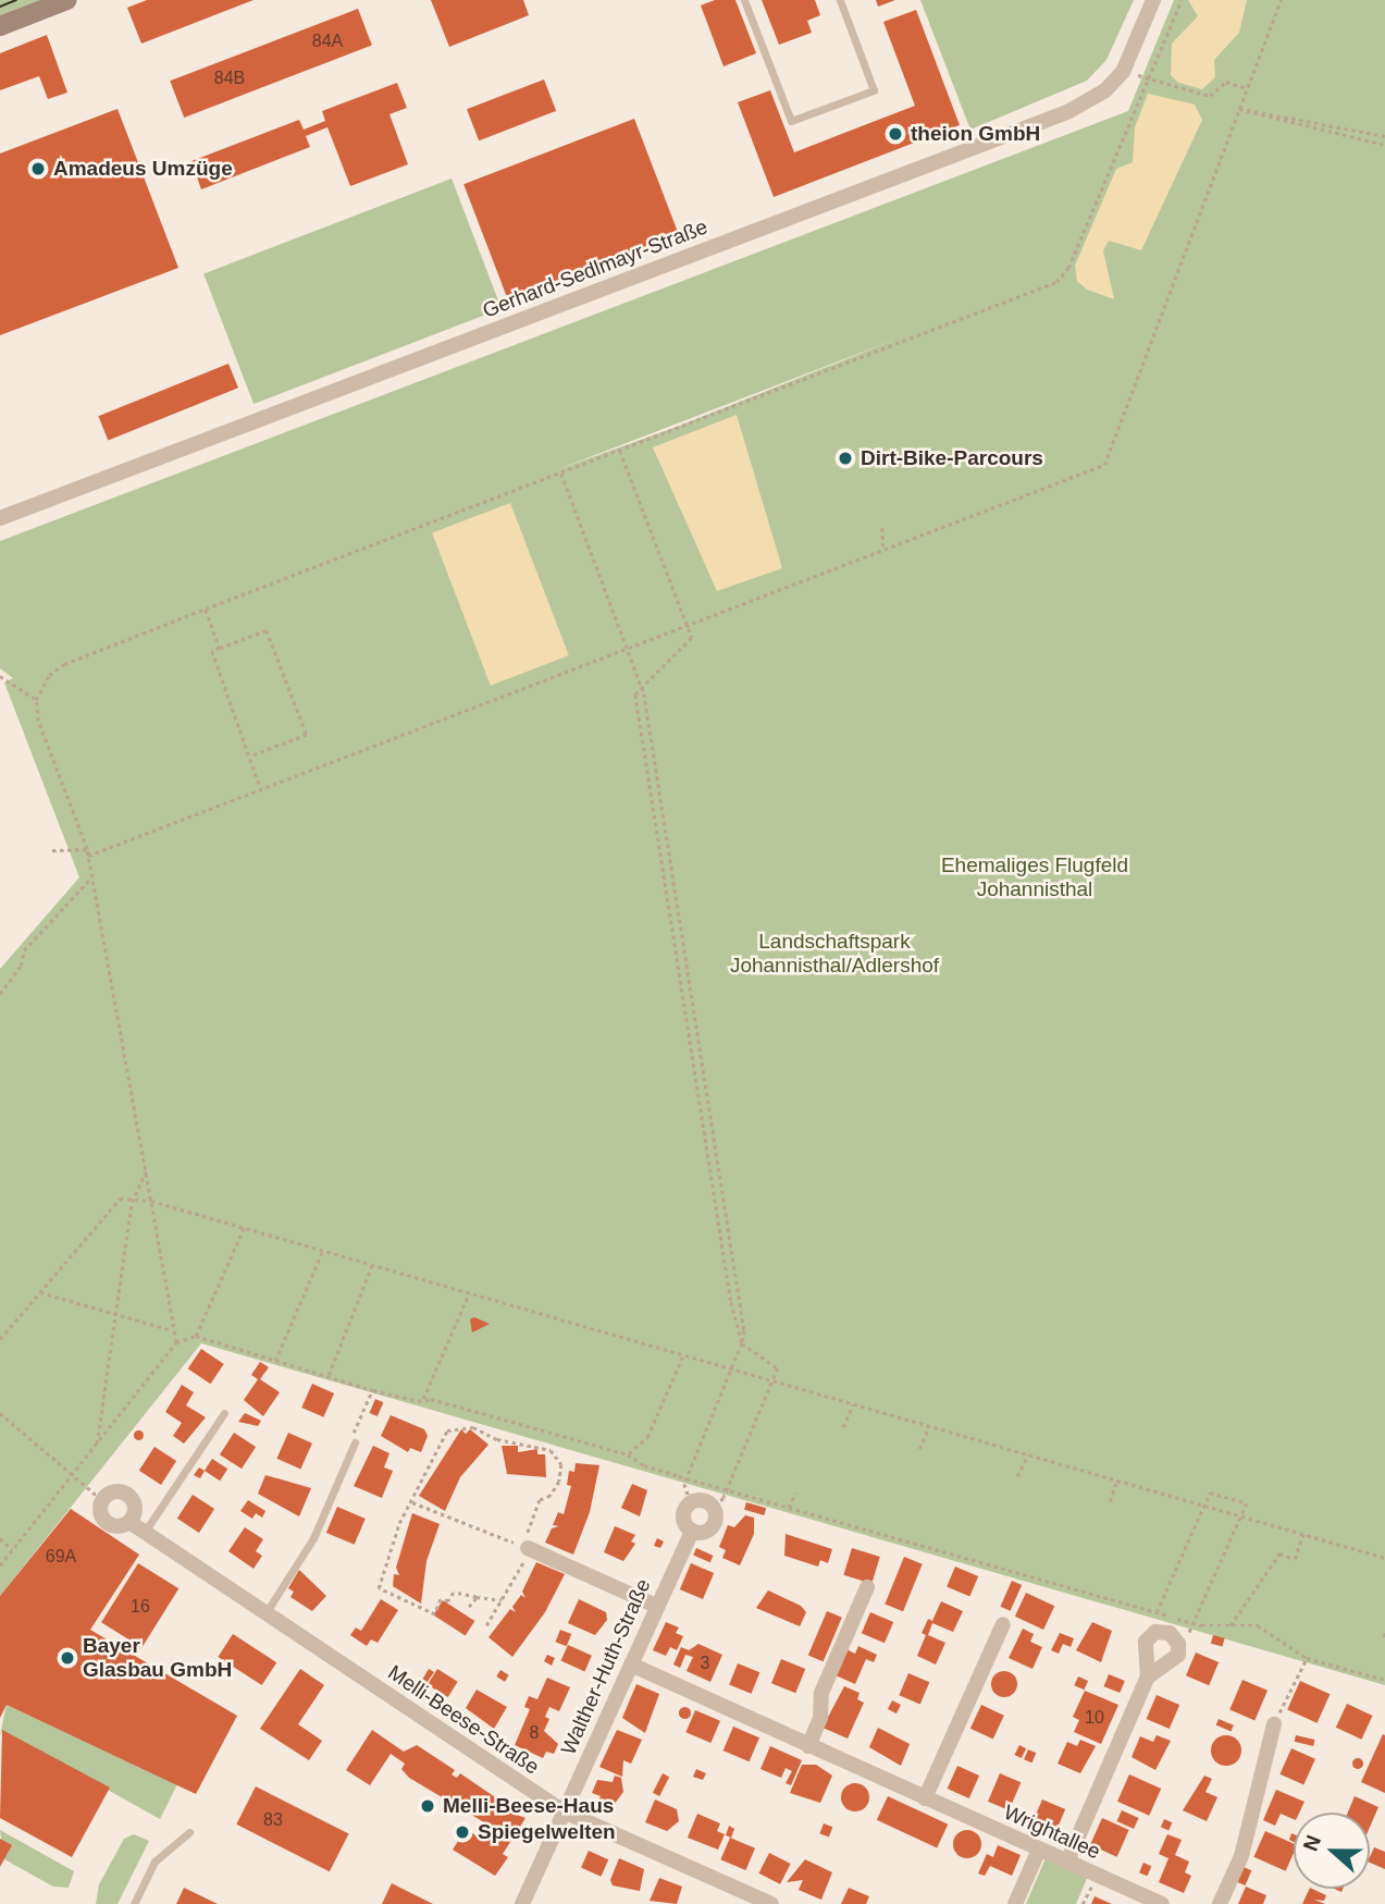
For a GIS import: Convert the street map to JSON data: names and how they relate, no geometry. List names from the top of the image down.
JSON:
{
  "streets": {
    "street": [
      "Gerhard-Sedlmayr-Straße",
      "Walther-Huth-Straße",
      "Melli-Beese-Straße",
      "Wrightallee"
    ]
  },
  "crossings": [
    ["Walther-Huth-Straße", "Melli-Beese-Straße"],
    ["Walther-Huth-Straße", "Wrightallee"]
  ],
  "parks": ["Ehemaliges Flugfeld Johannisthal", "Landschaftspark Johannisthal/Adlershof"],
  "places": [
    "theion GmbH",
    "Amadeus Umzüge",
    "Dirt-Bike-Parcours",
    "Bayer Glasbau GmbH",
    "Melli-Beese-Haus",
    "Spiegelwelten"
  ],
  "house_numbers": [
    "84A",
    "84B",
    "69A",
    "16",
    "3",
    "10",
    "8",
    "83"
  ],
  "north": "left"
}
